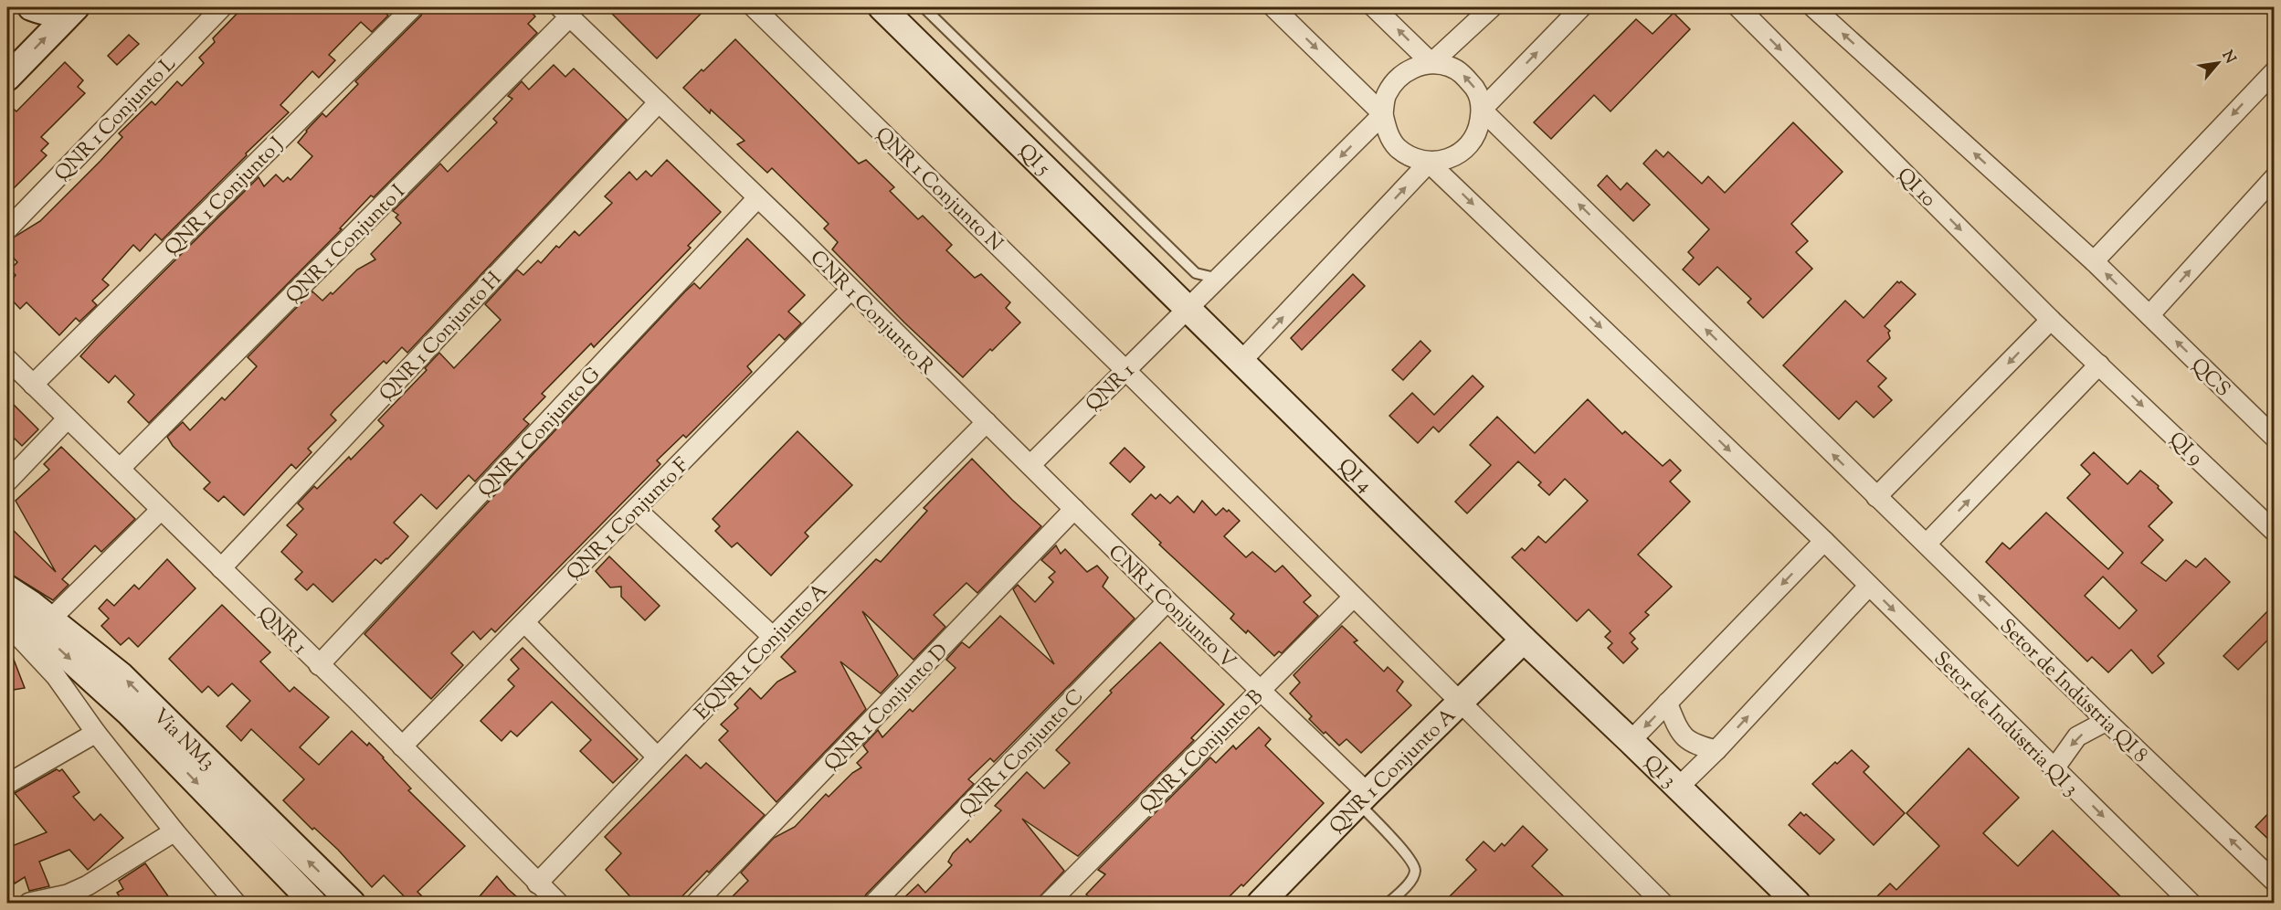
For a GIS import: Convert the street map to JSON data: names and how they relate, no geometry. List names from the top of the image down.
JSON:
{
  "streets": {
    "street": [
      "QNR 1 Conjunto L",
      "QI 5",
      "QI 10",
      "QNR 1 Conjunto N",
      "QNR 1 Conjunto J",
      "QNR 1 Conjunto I",
      "CNR 1 Conjunto R",
      "QNR 1 Conjunto H",
      "QCS",
      "QNR 1",
      "QNR 1 Conjunto G",
      "QI 9",
      "QI 4",
      "QNR 1 Conjunto F",
      "CNR 1 Conjunto V",
      "EQNR 1 Conjunto A",
      "Setor de Indústria QI 8",
      "QNR 1 Conjunto D",
      "Setor de Indústria QI 3",
      "Via NM3",
      "QNR 1 Conjunto B",
      "QNR 1 Conjunto C",
      "QNR 1 Conjunto A",
      "QI 3"
    ]
  },
  "crossings": [
    ["QI 5", "QNR 1"],
    ["QI 5", "QI 4"],
    ["QI 10", "QI 9"],
    ["QNR 1 Conjunto N", "QNR 1"],
    ["QNR 1 Conjunto N", "QNR 1 Conjunto B"],
    ["QNR 1 Conjunto N", "QNR 1 Conjunto A"],
    ["QNR 1 Conjunto J", "QNR 1"],
    ["QNR 1 Conjunto I", "CNR 1 Conjunto R"],
    ["QNR 1 Conjunto I", "QNR 1"],
    ["CNR 1 Conjunto R", "QNR 1 Conjunto H"],
    ["CNR 1 Conjunto R", "QNR 1 Conjunto G"],
    ["CNR 1 Conjunto R", "QNR 1 Conjunto F"],
    ["CNR 1 Conjunto R", "EQNR 1 Conjunto A"],
    ["QNR 1 Conjunto H", "QNR 1"],
    ["QNR 1", "QNR 1 Conjunto G"],
    ["QNR 1", "QI 4"],
    ["QNR 1", "QNR 1 Conjunto F"],
    ["QNR 1", "EQNR 1 Conjunto A"],
    ["QNR 1", "Setor de Indústria QI 8"],
    ["QNR 1", "Setor de Indústria QI 3"],
    ["QI 4", "QNR 1 Conjunto A"],
    ["QI 4", "QI 3"],
    ["CNR 1 Conjunto V", "QNR 1 Conjunto D"],
    ["CNR 1 Conjunto V", "QNR 1 Conjunto B"],
    ["CNR 1 Conjunto V", "QNR 1 Conjunto C"],
    ["CNR 1 Conjunto V", "QNR 1 Conjunto A"],
    ["Setor de Indústria QI 8", "Setor de Indústria QI 3"],
    ["QNR 1 Conjunto A", "QI 3"]
  ],
  "one_way": [
    "QI 10",
    "QCS",
    "QI 9",
    "Setor de Indústria QI 8",
    "Setor de Indústria QI 3"
  ],
  "north": "top right"
}
